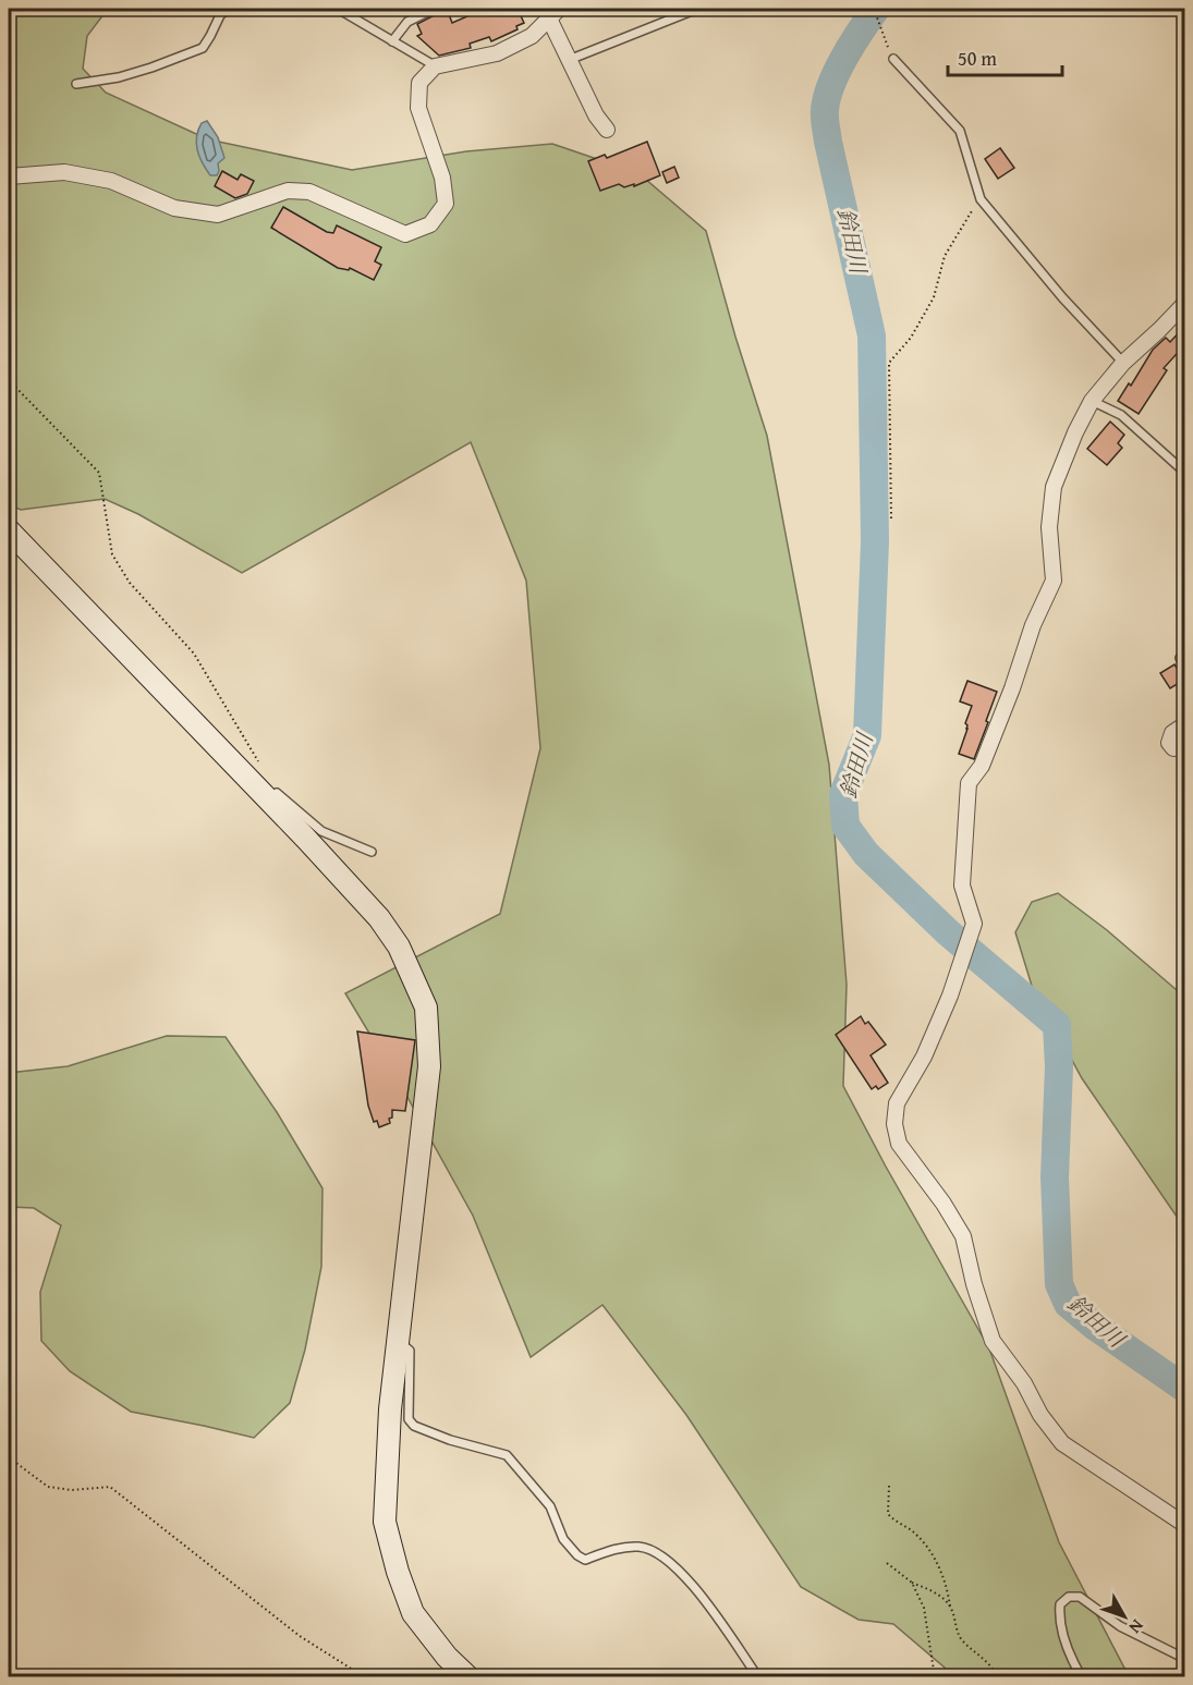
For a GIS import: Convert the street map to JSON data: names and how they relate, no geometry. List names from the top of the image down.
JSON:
{
  "water": ["鈴田川"],
  "scale_bar": "50 m",
  "north": "bottom right"
}
